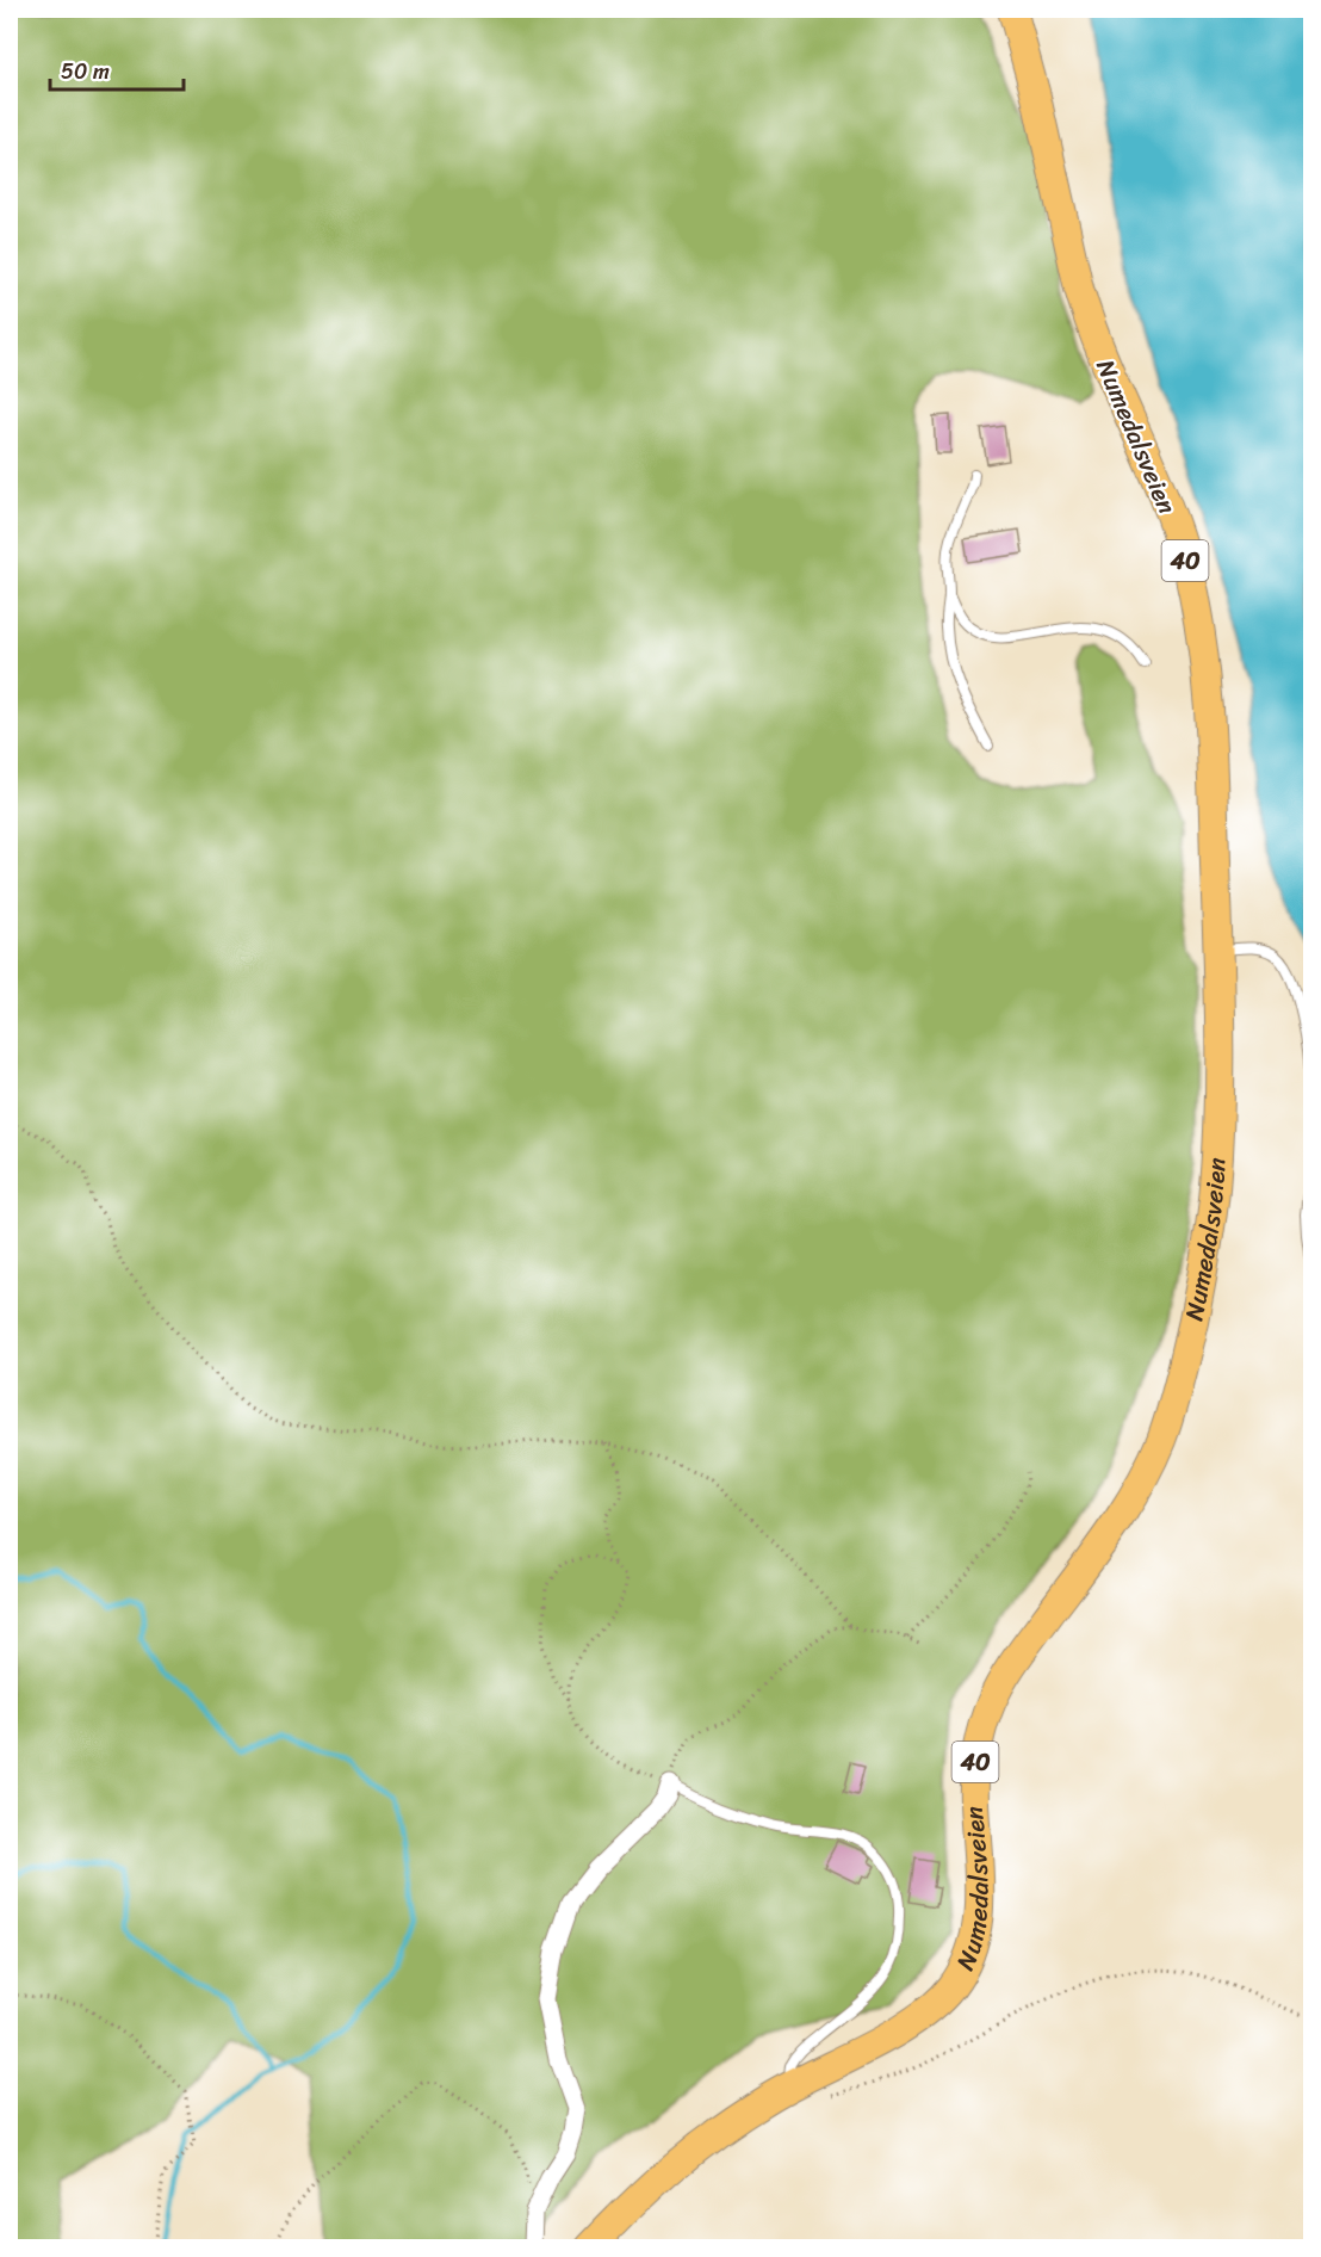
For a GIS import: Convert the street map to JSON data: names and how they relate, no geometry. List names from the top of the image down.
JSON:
{
  "streets": {
    "main road": ["Numedalsveien", "40"]
  },
  "scale_bar": "50 m"
}
